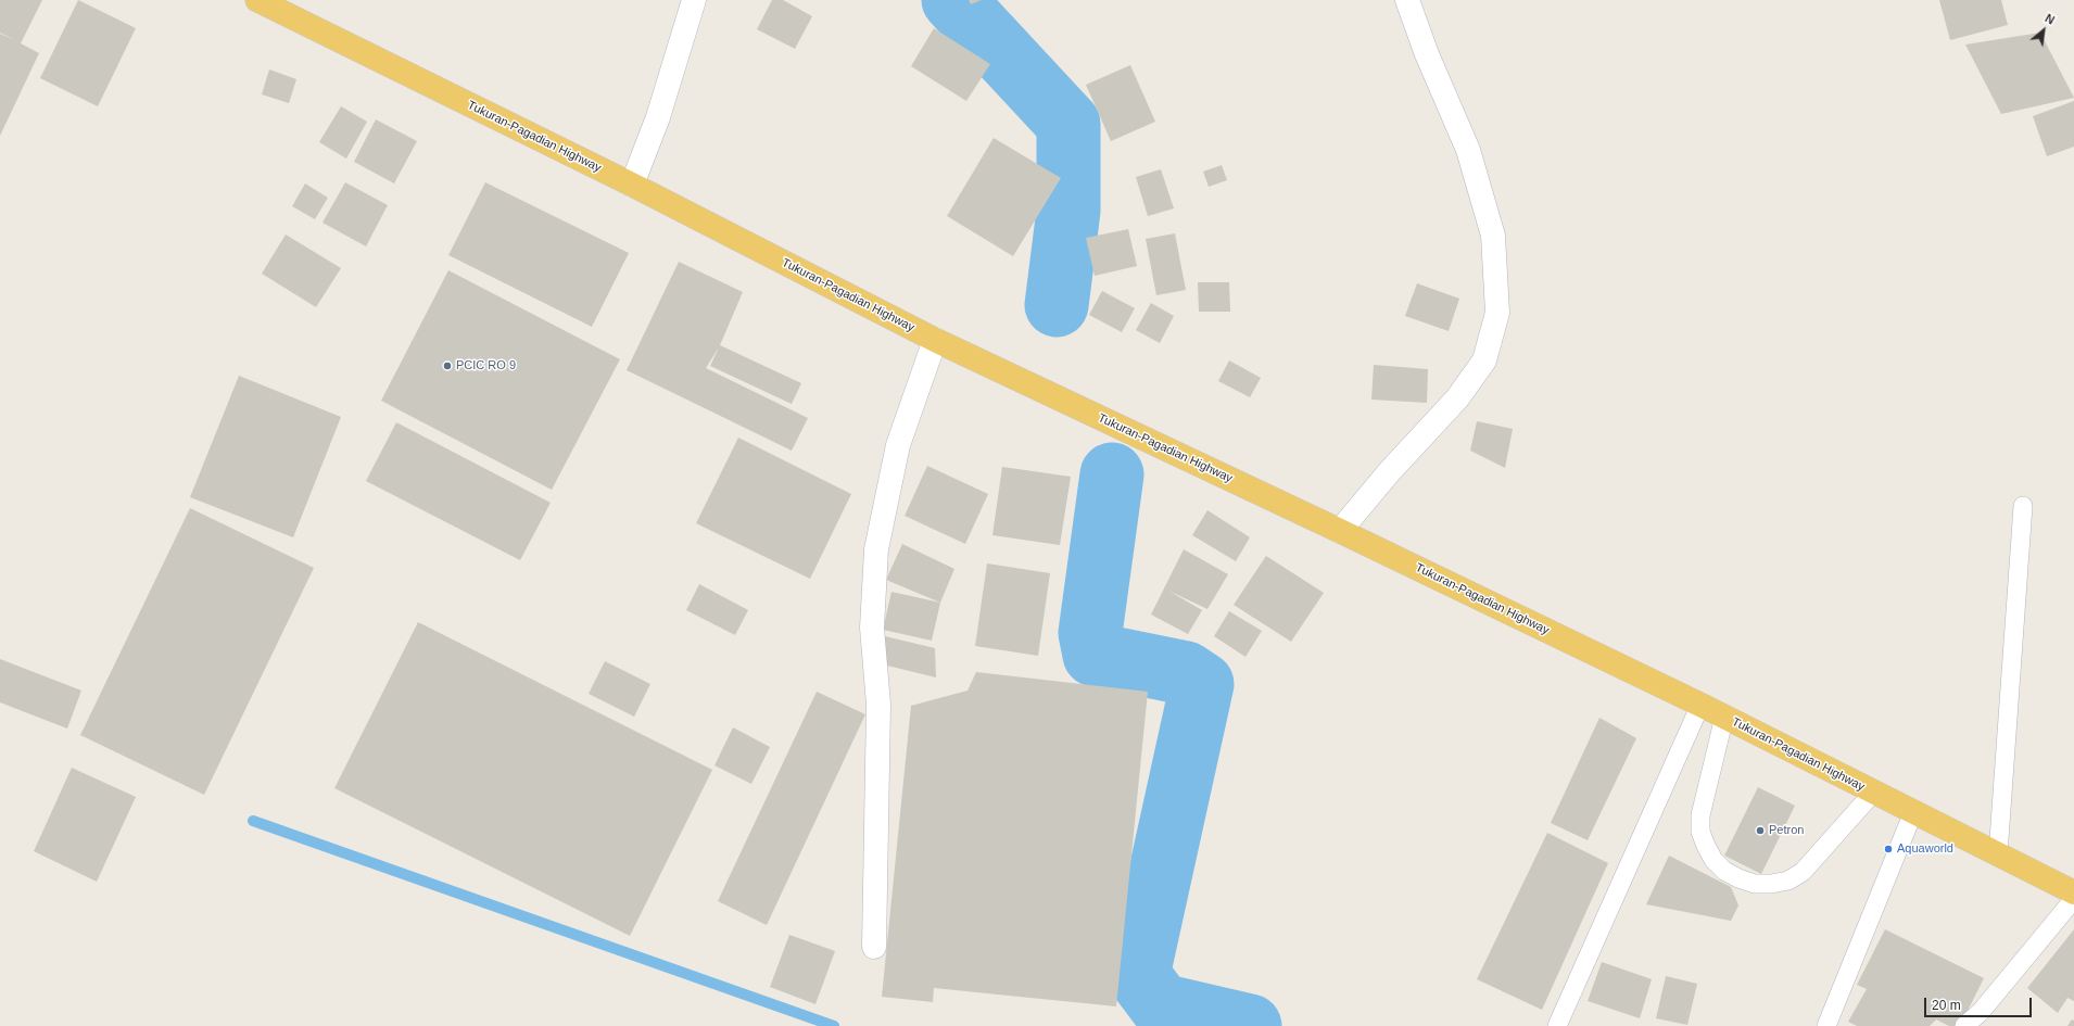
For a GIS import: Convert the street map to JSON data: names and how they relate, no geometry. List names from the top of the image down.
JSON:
{
  "streets": {
    "highway": ["Tukuran-Pagadian Highway"]
  },
  "places": ["PCIC RO 9", "Petron", "Aquaworld"],
  "scale_bar": "20 m",
  "north": "top right"
}
